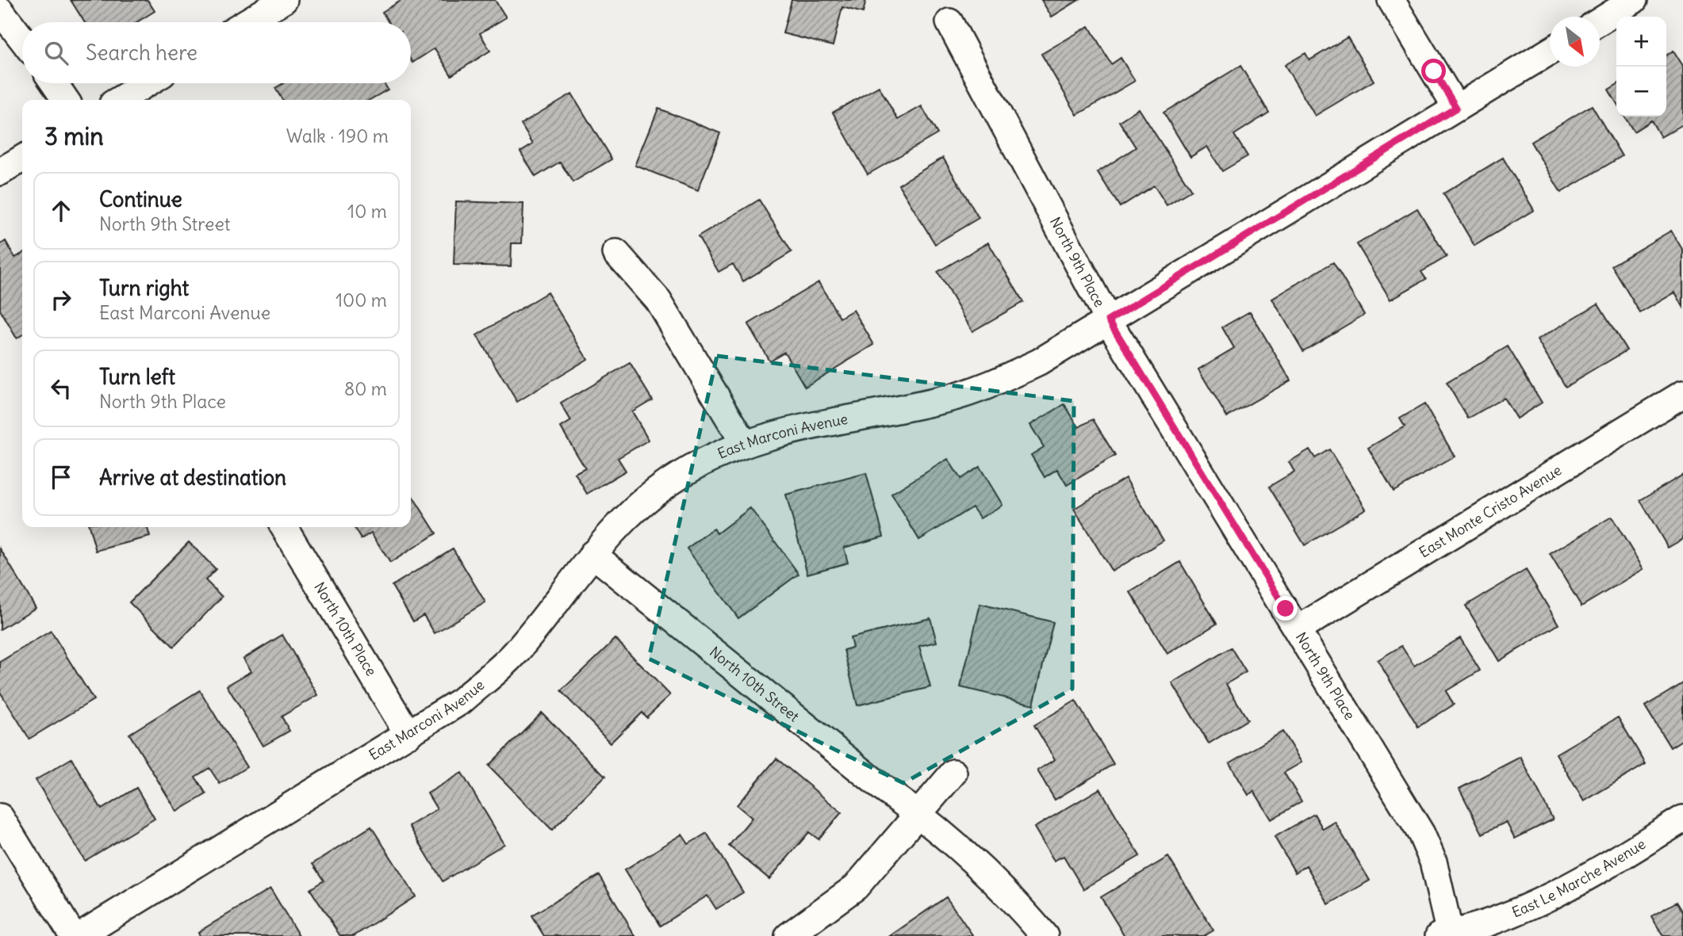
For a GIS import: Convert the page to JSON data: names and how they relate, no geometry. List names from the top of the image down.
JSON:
{
  "streets": {
    "street": [
      "North 9th Place",
      "East Marconi Avenue",
      "East Monte Cristo Avenue",
      "North 10th Place",
      "North 10th Street",
      "East Le Marche Avenue"
    ]
  },
  "crossings": [
    ["North 9th Place", "East Marconi Avenue"],
    ["North 9th Place", "East Monte Cristo Avenue"],
    ["North 9th Place", "East Le Marche Avenue"],
    ["East Marconi Avenue", "North 10th Place"],
    ["East Marconi Avenue", "North 10th Street"]
  ],
  "north": "bottom right",
  "page": {
    "map_buttons": ["+", "−"],
    "search": "Search here",
    "heading": ["3 min", "Walk · 190 m"],
    "list": [
      ["Continue", "North 9th Street", "10 m"],
      ["Turn right", "East Marconi Avenue", "100 m"],
      ["Turn left", "North 9th Place", "80 m"],
      "Arrive at destination"
    ]
  }
}
